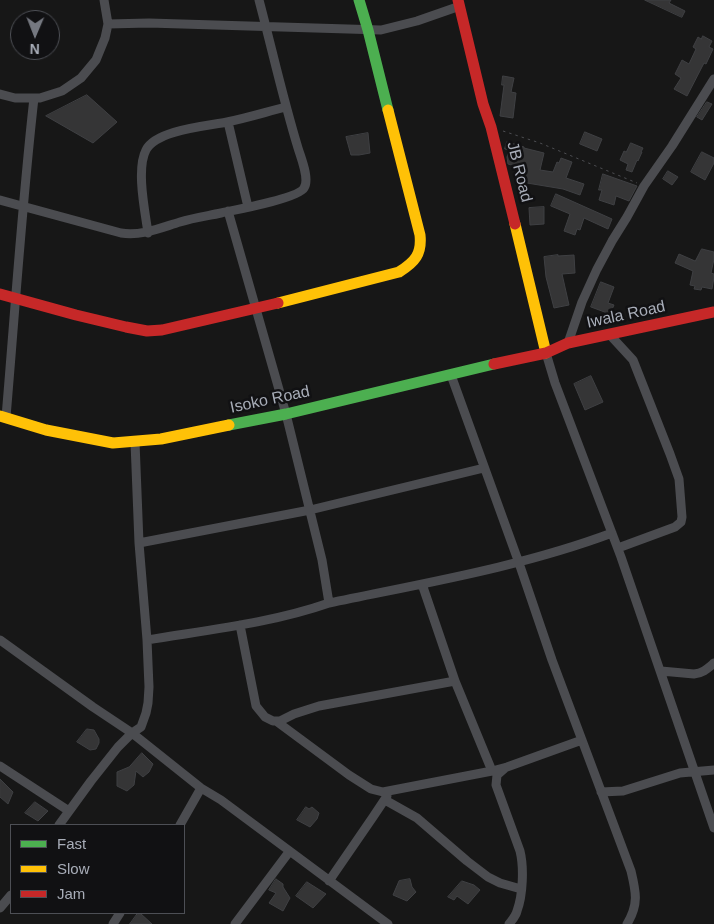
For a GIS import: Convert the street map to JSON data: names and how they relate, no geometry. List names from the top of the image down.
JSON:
{
  "streets": {
    "street": ["JB Road", "Iwala Road", "Isoko Road"]
  },
  "crossings": [
    ["JB Road", "Iwala Road"],
    ["JB Road", "Isoko Road"],
    ["Iwala Road", "Isoko Road"]
  ],
  "legend": ["Fast", "Slow", "Jam"],
  "north": "bottom"
}
